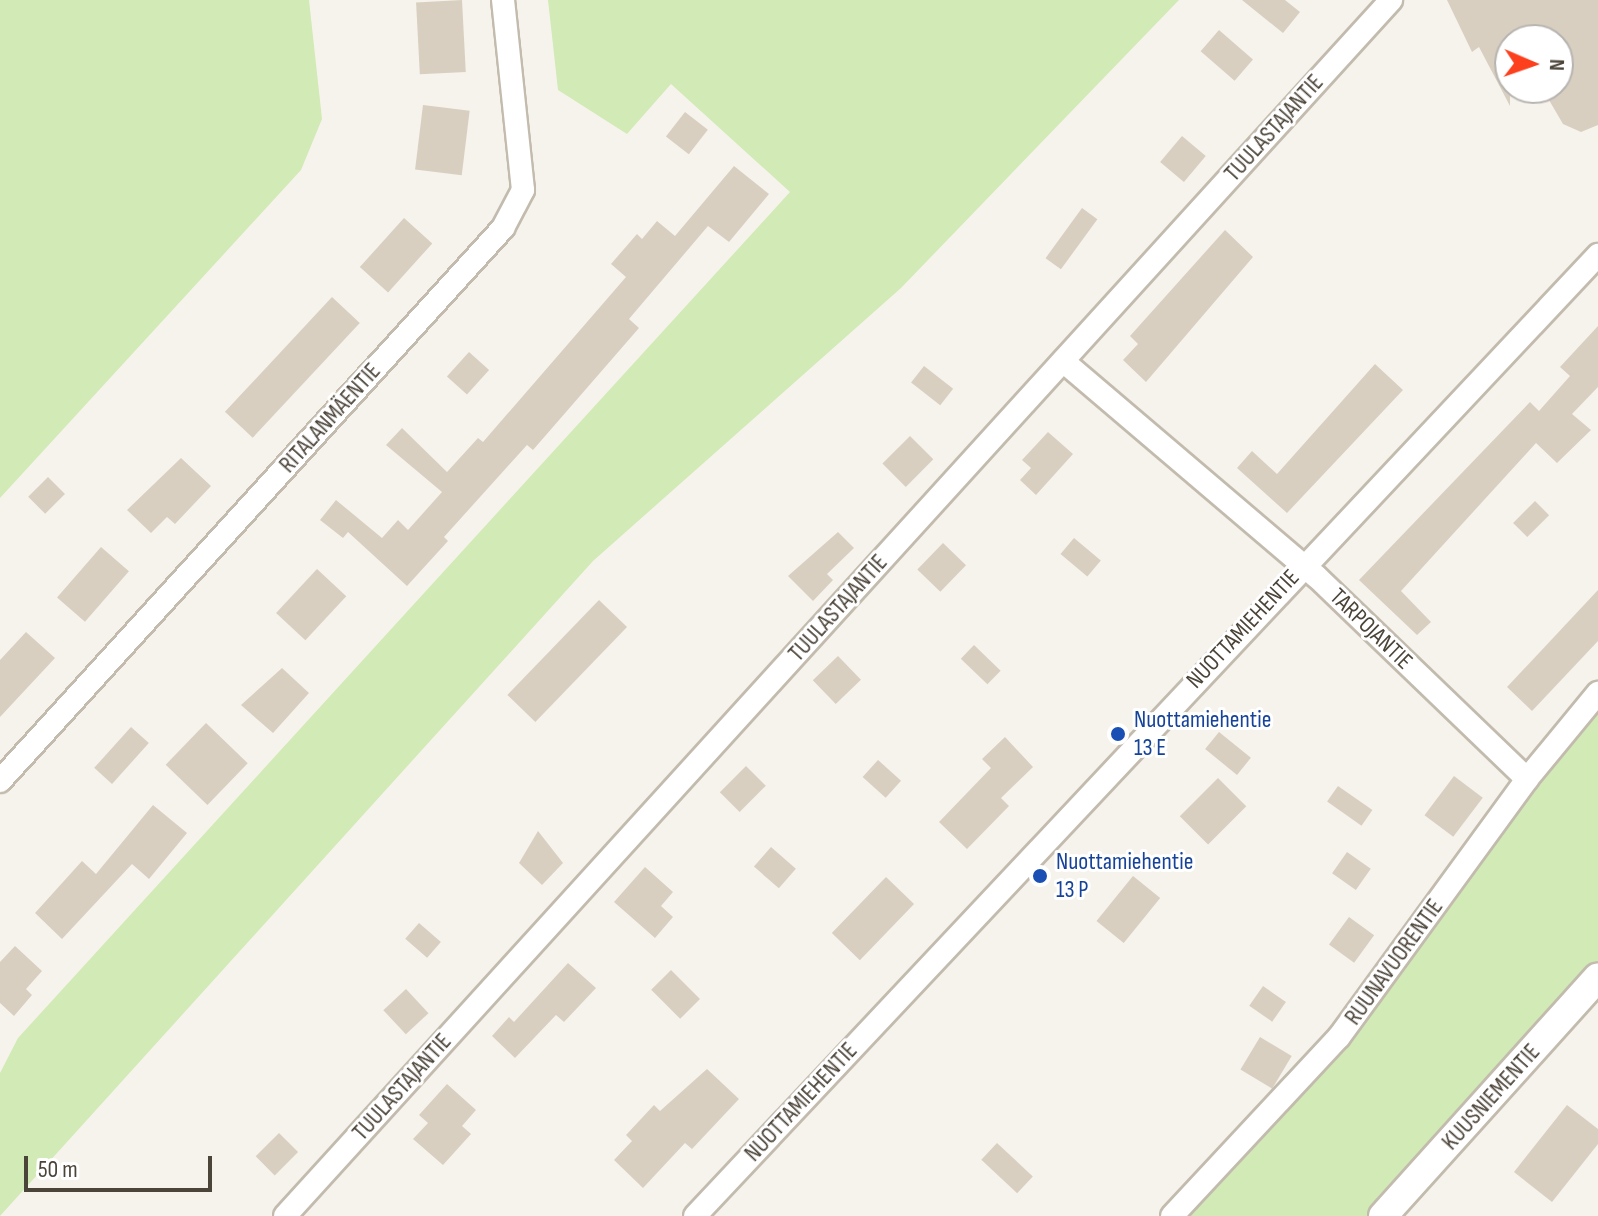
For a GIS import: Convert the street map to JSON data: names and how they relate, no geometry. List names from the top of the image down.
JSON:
{
  "streets": {
    "street": [
      "TUULASTAJANTIE",
      "RITALANMÄENTIE",
      "NUOTTAMIEHENTIE",
      "TARPOJANTIE",
      "RUUNAVUORENTIE",
      "KUUSNIEMENTIE"
    ]
  },
  "crossings": [
    ["TUULASTAJANTIE", "TARPOJANTIE"],
    ["NUOTTAMIEHENTIE", "TARPOJANTIE"],
    ["TARPOJANTIE", "RUUNAVUORENTIE"]
  ],
  "places": ["Nuottamiehentie 13 E", "Nuottamiehentie 13 P"],
  "scale_bar": "50 m",
  "north": "right"
}
